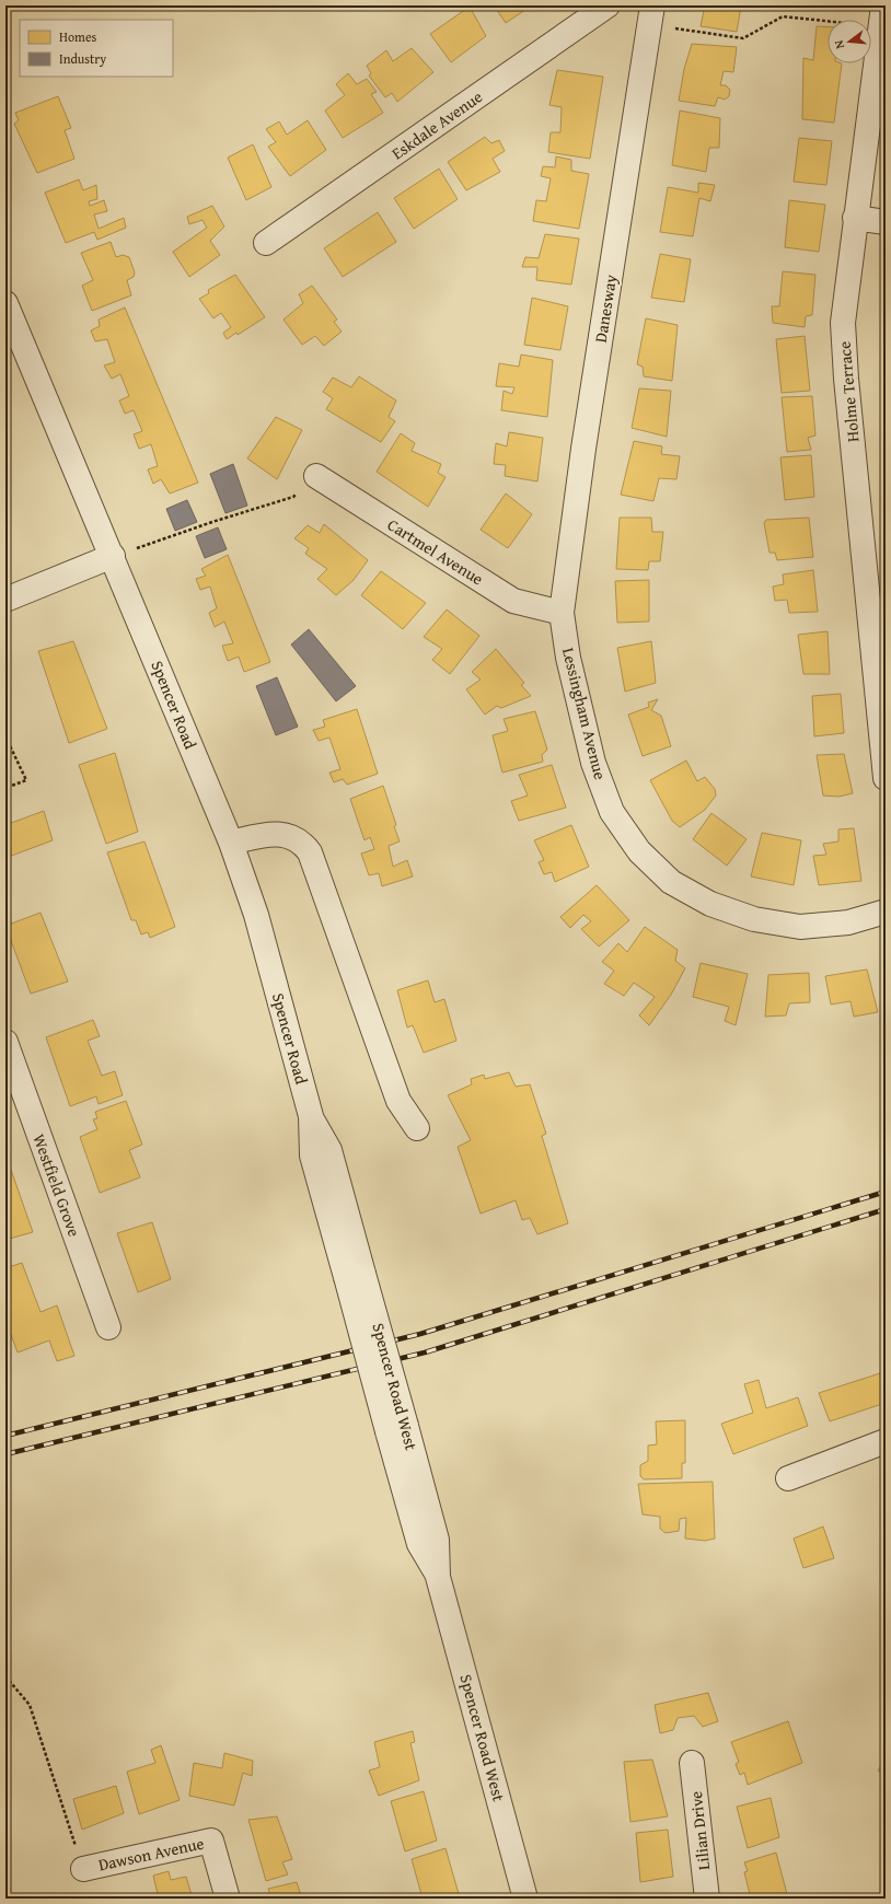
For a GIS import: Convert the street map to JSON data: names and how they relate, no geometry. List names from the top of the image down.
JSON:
{
  "streets": {
    "street": [
      "Eskdale Avenue",
      "Danesway",
      "Holme Terrace",
      "Cartmel Avenue",
      "Spencer Road",
      "Lessingham Avenue",
      "Westfield Grove",
      "Spencer Road West",
      "Lilian Drive",
      "Dawson Avenue"
    ]
  },
  "crossings": [
    ["Danesway", "Cartmel Avenue"],
    ["Danesway", "Lessingham Avenue"],
    ["Cartmel Avenue", "Lessingham Avenue"],
    ["Spencer Road", "Spencer Road West"]
  ],
  "legend": ["Homes", "Industry"],
  "north": "left"
}
